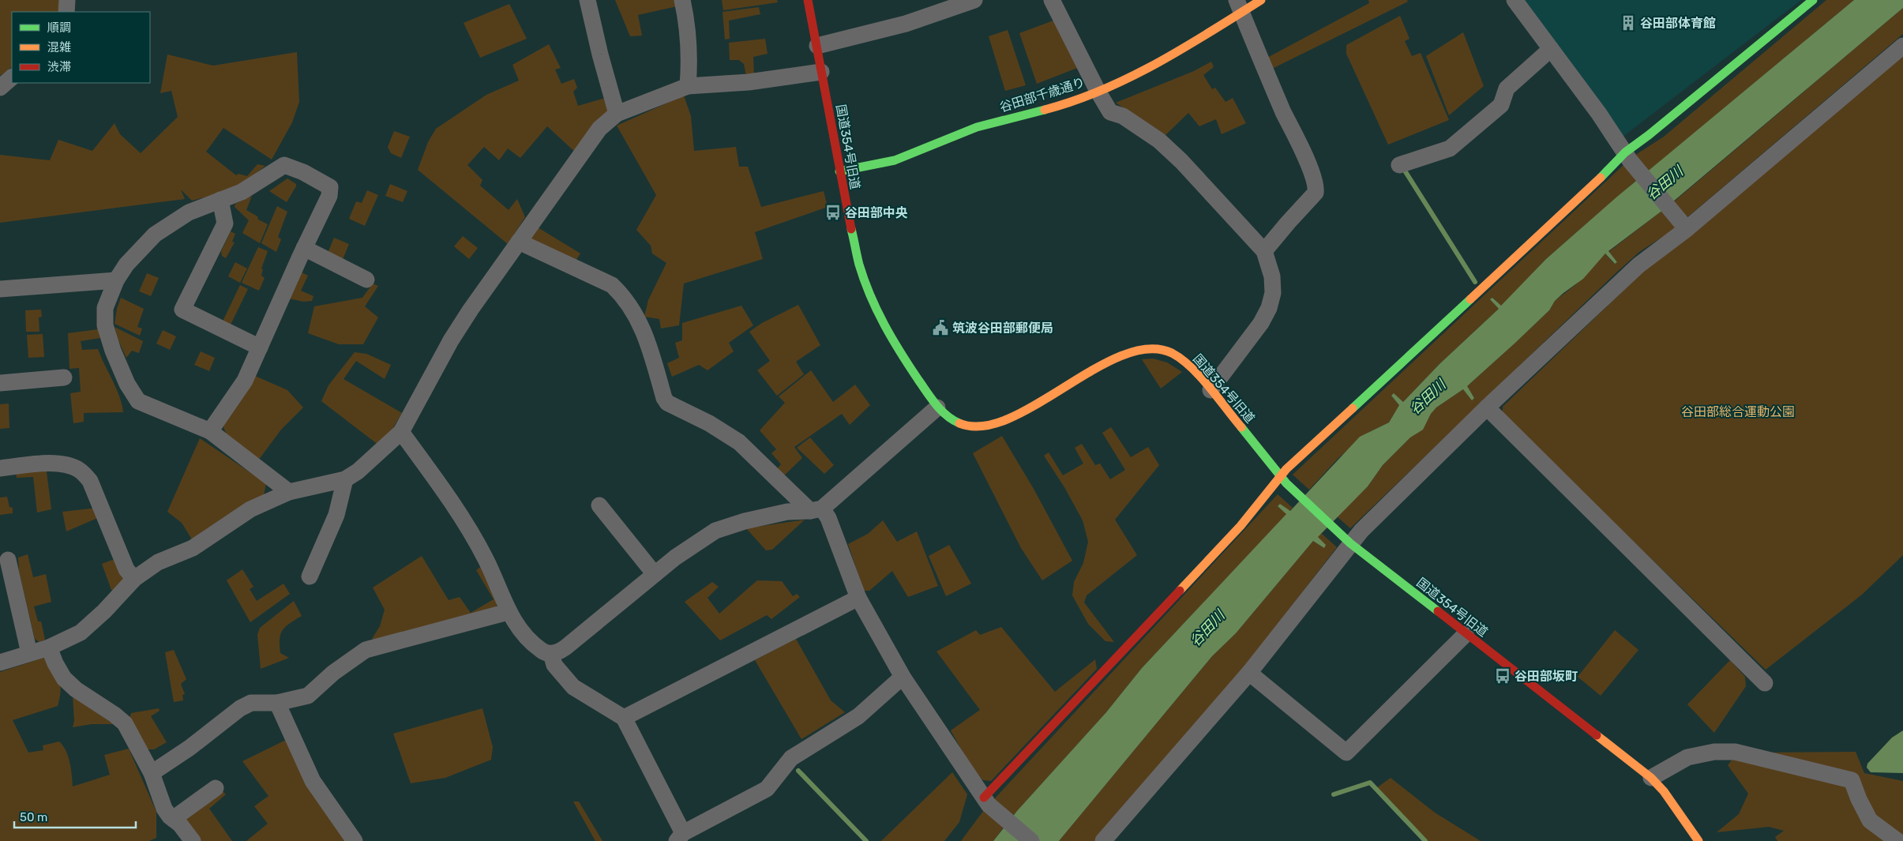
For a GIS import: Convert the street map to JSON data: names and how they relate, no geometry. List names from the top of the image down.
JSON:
{
  "streets": {
    "street": ["谷田部千歳通り", "国道354号旧道"]
  },
  "crossings": [
    ["谷田部千歳通り", "国道354号旧道"]
  ],
  "water": ["谷田川"],
  "parks": ["谷田部総合運動公園"],
  "places": {
    "building": ["谷田部体育館"],
    "bus stop": ["谷田部中央", "谷田部坂町"],
    "public building": ["筑波谷田部郵便局"]
  },
  "legend": ["順調", "混雑", "渋滞"],
  "scale_bar": "50 m"
}
